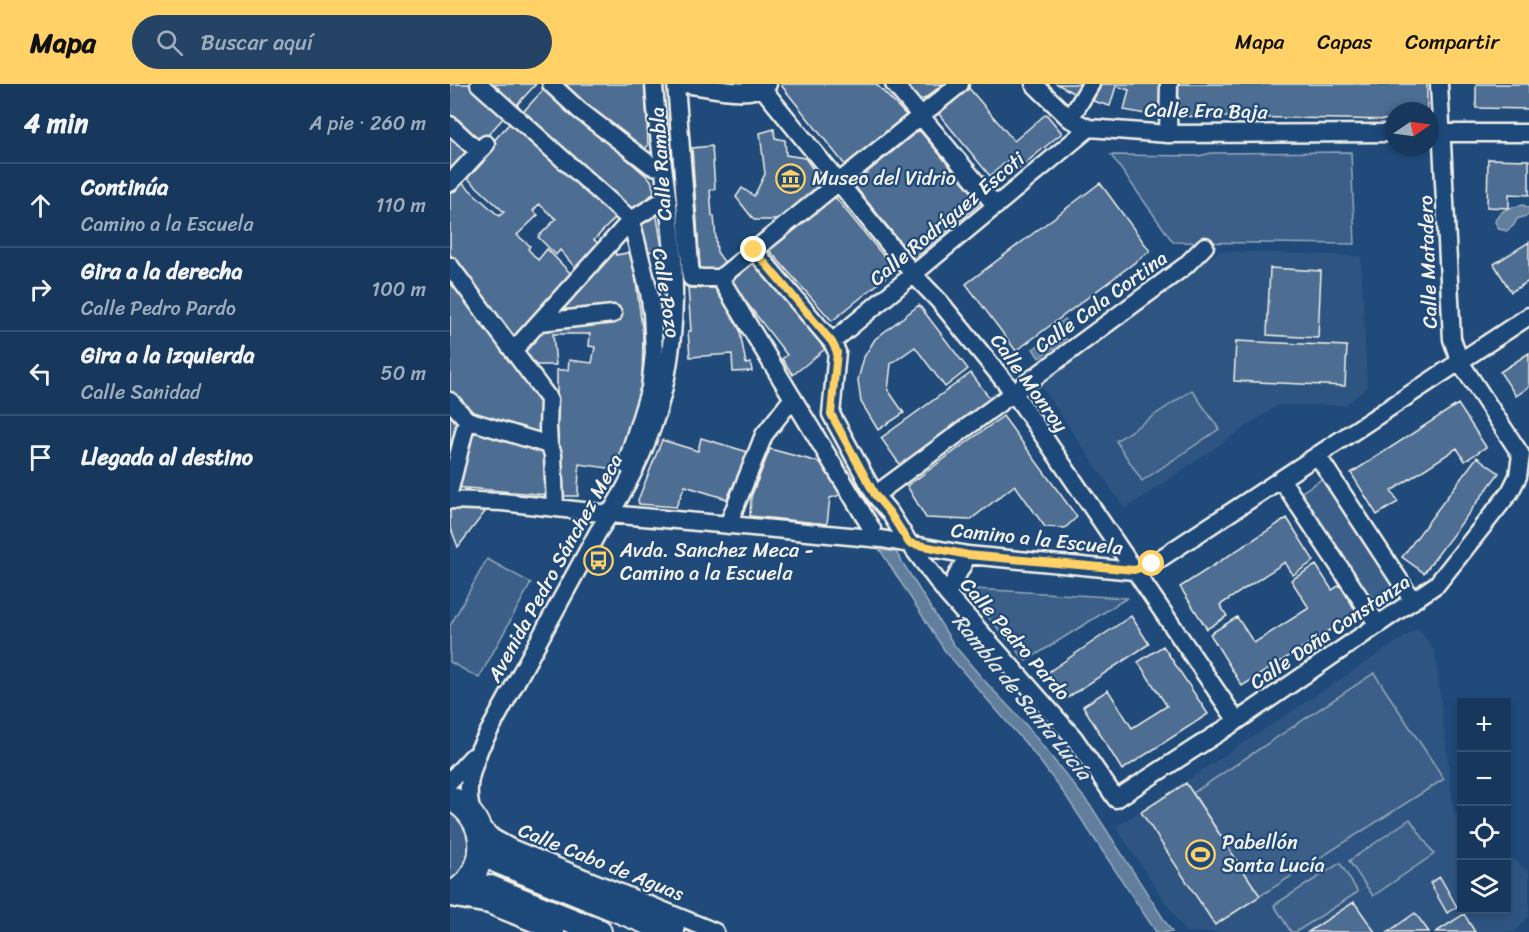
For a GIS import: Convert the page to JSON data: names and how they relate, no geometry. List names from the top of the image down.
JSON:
{
  "streets": {
    "street": [
      "Calle Era Baja",
      "Calle Rambla",
      "Calle Rodríguez Escoti",
      "Calle Matadero",
      "Calle Pozo",
      "Calle Cala Cortina",
      "Calle Monroy",
      "Camino a la Escuela",
      "Avenida Pedro Sánchez Meca",
      "Calle Doña Constanza",
      "Calle Pedro Pardo",
      "Calle Cabo de Aguas"
    ]
  },
  "crossings": [
    ["Calle Era Baja", "Calle Rodríguez Escoti"],
    ["Calle Rodríguez Escoti", "Calle Monroy"],
    ["Calle Rodríguez Escoti", "Calle Pedro Pardo"],
    ["Calle Matadero", "Camino a la Escuela"],
    ["Calle Matadero", "Calle Doña Constanza"],
    ["Calle Pozo", "Avenida Pedro Sánchez Meca"],
    ["Calle Cala Cortina", "Calle Monroy"],
    ["Calle Cala Cortina", "Calle Pedro Pardo"],
    ["Calle Monroy", "Camino a la Escuela"],
    ["Calle Monroy", "Calle Doña Constanza"],
    ["Camino a la Escuela", "Avenida Pedro Sánchez Meca"],
    ["Camino a la Escuela", "Calle Pedro Pardo"],
    ["Calle Doña Constanza", "Calle Pedro Pardo"]
  ],
  "water": ["Rambla de Santa Lucía"],
  "places": {
    "museum": ["Museo del Vidrio"],
    "bus stop": ["Avda. Sanchez Meca - Camino a la Escuela"],
    "sports": ["Pabellón Santa Lucía"]
  },
  "north": "right",
  "page": {
    "header": "Mapa",
    "search": "Buscar aquí",
    "nav": ["Mapa", "Capas", "Compartir"],
    "heading": ["4 min", "A pie · 260 m"],
    "list": [
      ["Continúa", "Camino a la Escuela", "110 m"],
      ["Gira a la derecha", "Calle Pedro Pardo", "100 m"],
      ["Gira a la izquierda", "Calle Sanidad", "50 m"],
      "Llegada al destino"
    ],
    "map_buttons": ["+", "−"]
  }
}
